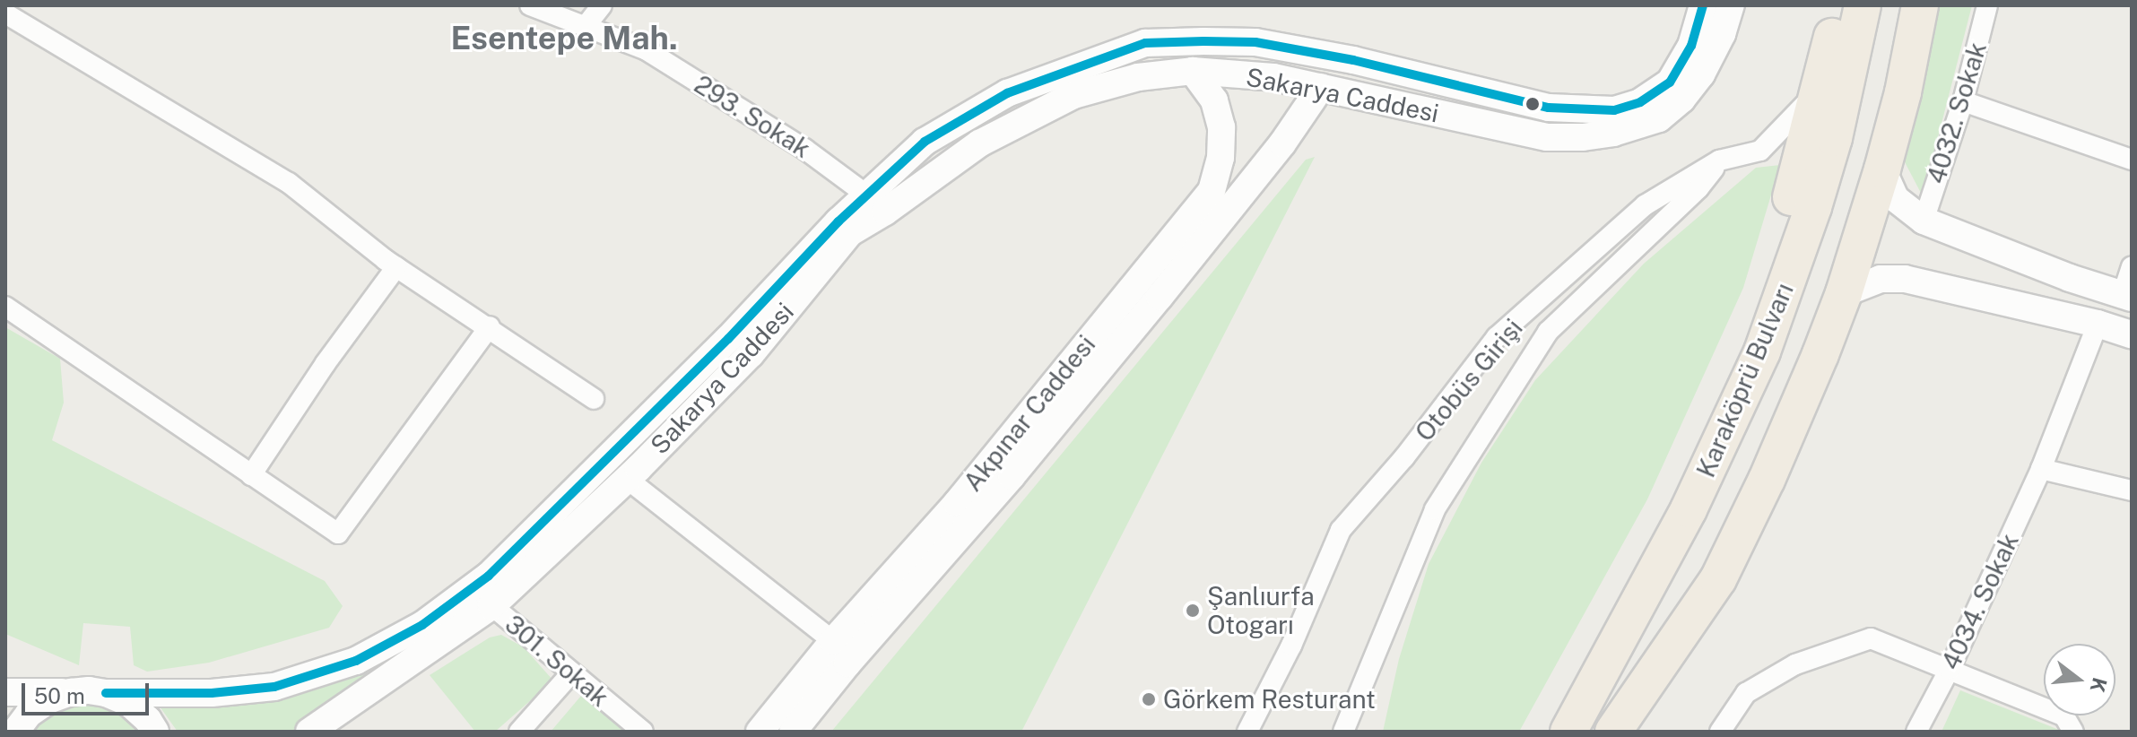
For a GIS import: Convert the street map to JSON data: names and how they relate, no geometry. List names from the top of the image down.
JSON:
{
  "streets": {
    "highway": ["Karaköprü Bulvarı"],
    "main road": ["Sakarya Caddesi", "Akpınar Caddesi"],
    "street": [
      "4032. Sokak",
      "293. Sokak",
      "Otobüs Girişi",
      "4034. Sokak",
      "301. Sokak"
    ]
  },
  "crossings": [
    ["Sakarya Caddesi", "293. Sokak"],
    ["Sakarya Caddesi", "Akpınar Caddesi"],
    ["Sakarya Caddesi", "301. Sokak"]
  ],
  "districts": ["Esentepe Mah."],
  "places": ["Şanlıurfa Otogarı", "Görkem Resturant"],
  "scale_bar": "50 m",
  "north": "right"
}
